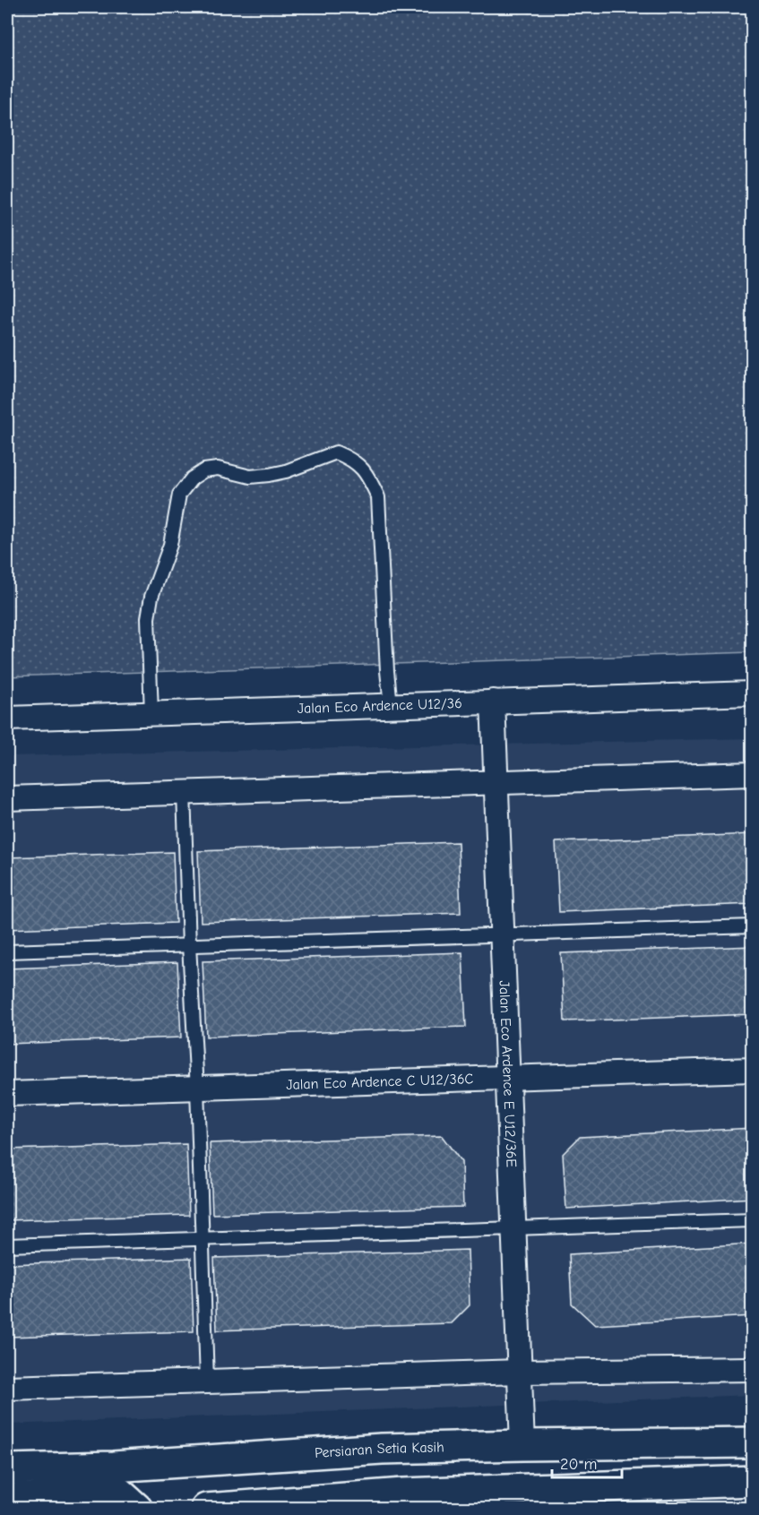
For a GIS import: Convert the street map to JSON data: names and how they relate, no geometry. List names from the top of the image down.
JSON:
{
  "streets": {
    "street": [
      "Jalan Eco Ardence U12/36",
      "Jalan Eco Ardence E U12/36E",
      "Jalan Eco Ardence C U12/36C",
      "Persiaran Setia Kasih"
    ]
  },
  "crossings": [
    ["Jalan Eco Ardence U12/36", "Jalan Eco Ardence E U12/36E"],
    ["Jalan Eco Ardence E U12/36E", "Jalan Eco Ardence C U12/36C"],
    ["Jalan Eco Ardence E U12/36E", "Persiaran Setia Kasih"]
  ],
  "scale_bar": "20 m"
}
